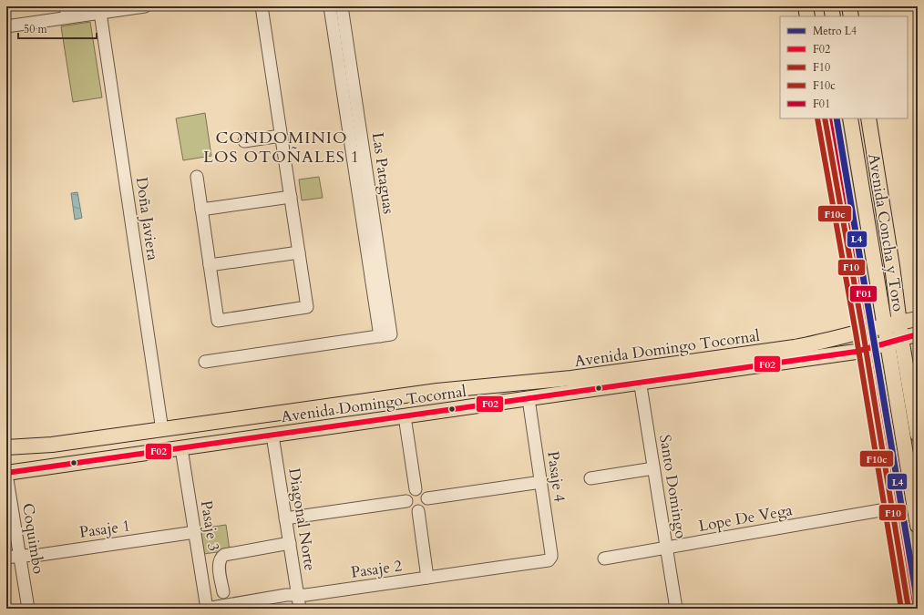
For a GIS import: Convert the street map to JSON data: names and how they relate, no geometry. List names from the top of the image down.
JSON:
{
  "streets": {
    "main road": ["Avenida Concha y Toro", "Avenida Domingo Tocornal"],
    "street": [
      "Las Pataguas",
      "Doña Javiera",
      "Pasaje 4",
      "Santo Domingo",
      "Lope De Vega",
      "Diagonal Norte",
      "Pasaje 3",
      "Pasaje 1",
      "Coquimbo",
      "Pasaje 2"
    ]
  },
  "crossings": [
    ["Doña Javiera", "Avenida Domingo Tocornal"],
    ["Avenida Concha y Toro", "Avenida Domingo Tocornal"],
    ["Avenida Domingo Tocornal", "Pasaje 4"],
    ["Avenida Domingo Tocornal", "Santo Domingo"],
    ["Avenida Domingo Tocornal", "Diagonal Norte"],
    ["Avenida Domingo Tocornal", "Pasaje 3"],
    ["Avenida Domingo Tocornal", "Coquimbo"],
    ["Pasaje 4", "Pasaje 2"],
    ["Santo Domingo", "Lope De Vega"],
    ["Diagonal Norte", "Pasaje 2"],
    ["Pasaje 3", "Pasaje 1"],
    ["Pasaje 3", "Pasaje 2"],
    ["Pasaje 1", "Coquimbo"]
  ],
  "districts": ["CONDOMINIO LOS OTOÑALES 1"],
  "lines": [
    "metro line L4",
    "transit line F10",
    "transit line F10c",
    "transit line F01",
    "transit line F02"
  ],
  "legend": [
    "Metro L4",
    "F02",
    "F10",
    "F10c",
    "F01"
  ],
  "scale_bar": "50 m"
}
